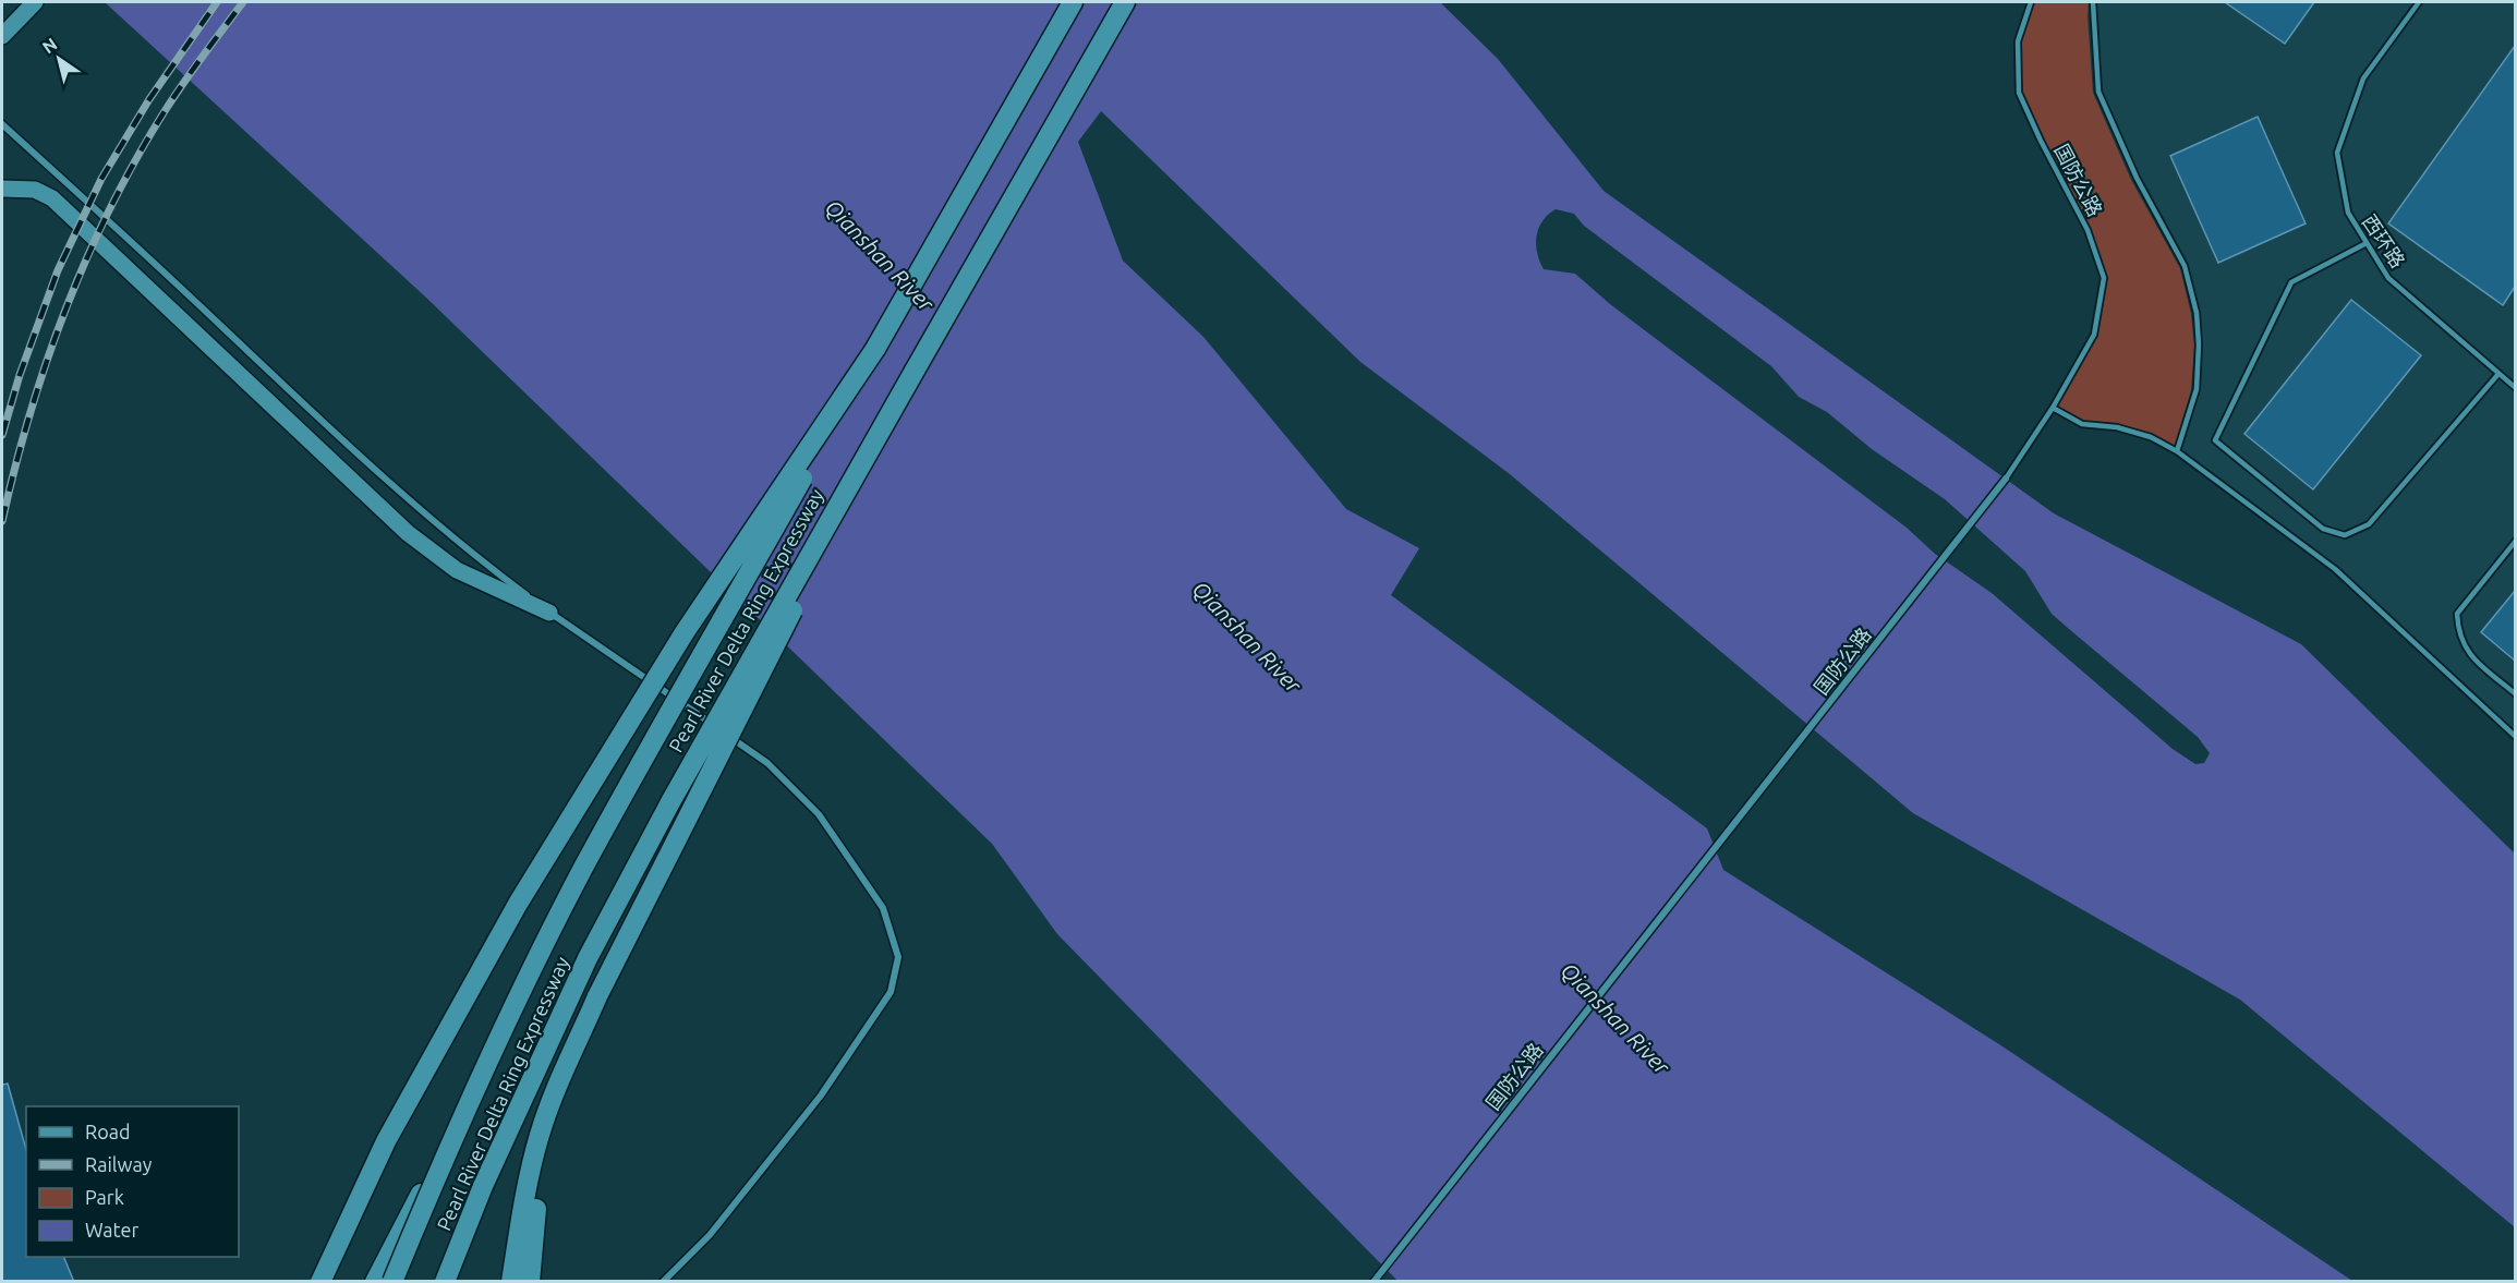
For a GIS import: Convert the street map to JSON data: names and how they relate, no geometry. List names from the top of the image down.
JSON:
{
  "streets": {
    "highway": ["Pearl River Delta Ring Expressway"],
    "street": ["国防公路"],
    "lane": ["西环路"]
  },
  "water": ["Qianshan River"],
  "legend": [
    "Road",
    "Railway",
    "Park",
    "Water"
  ],
  "north": "top left"
}
